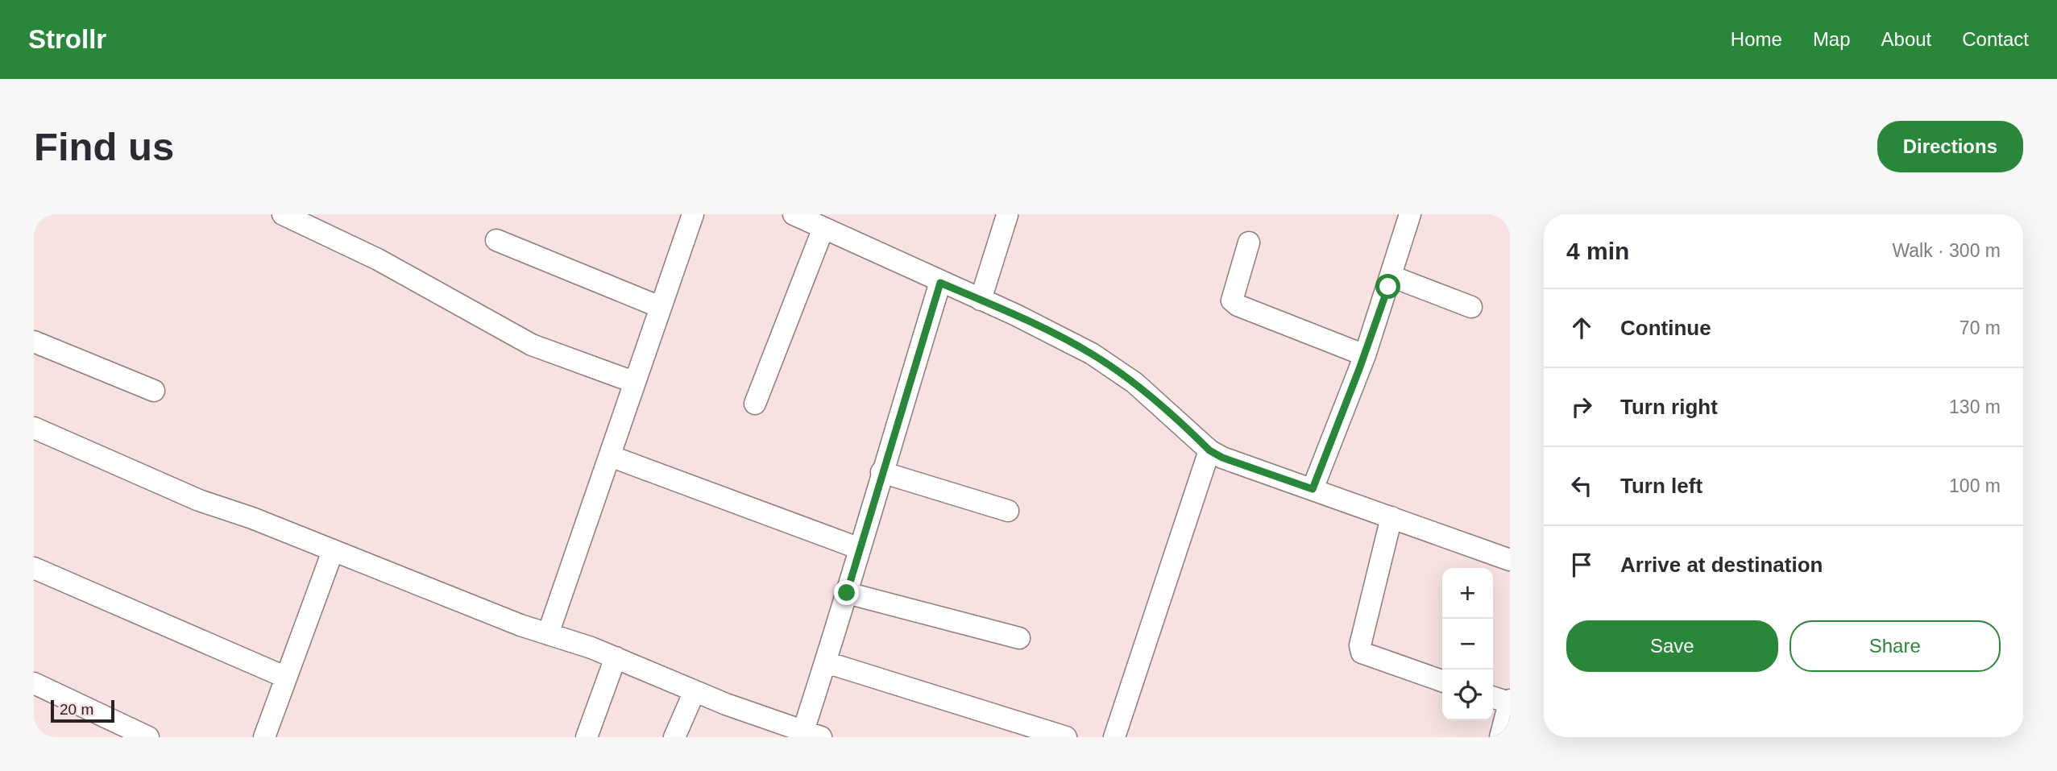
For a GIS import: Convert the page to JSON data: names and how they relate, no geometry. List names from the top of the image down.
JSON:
{
  "scale_bar": "20 m",
  "page": {
    "header": "Strollr",
    "nav": [
      "Home",
      "Map",
      "About",
      "Contact"
    ],
    "buttons": [
      "Directions",
      ["Save", "Share"]
    ],
    "title": "Find us",
    "heading": ["4 min", "Walk · 300 m"],
    "list": [
      ["Continue", "70 m"],
      ["Turn right", "130 m"],
      ["Turn left", "100 m"],
      "Arrive at destination"
    ],
    "map_buttons": ["+", "−"],
    "scale": "20 m"
  }
}
